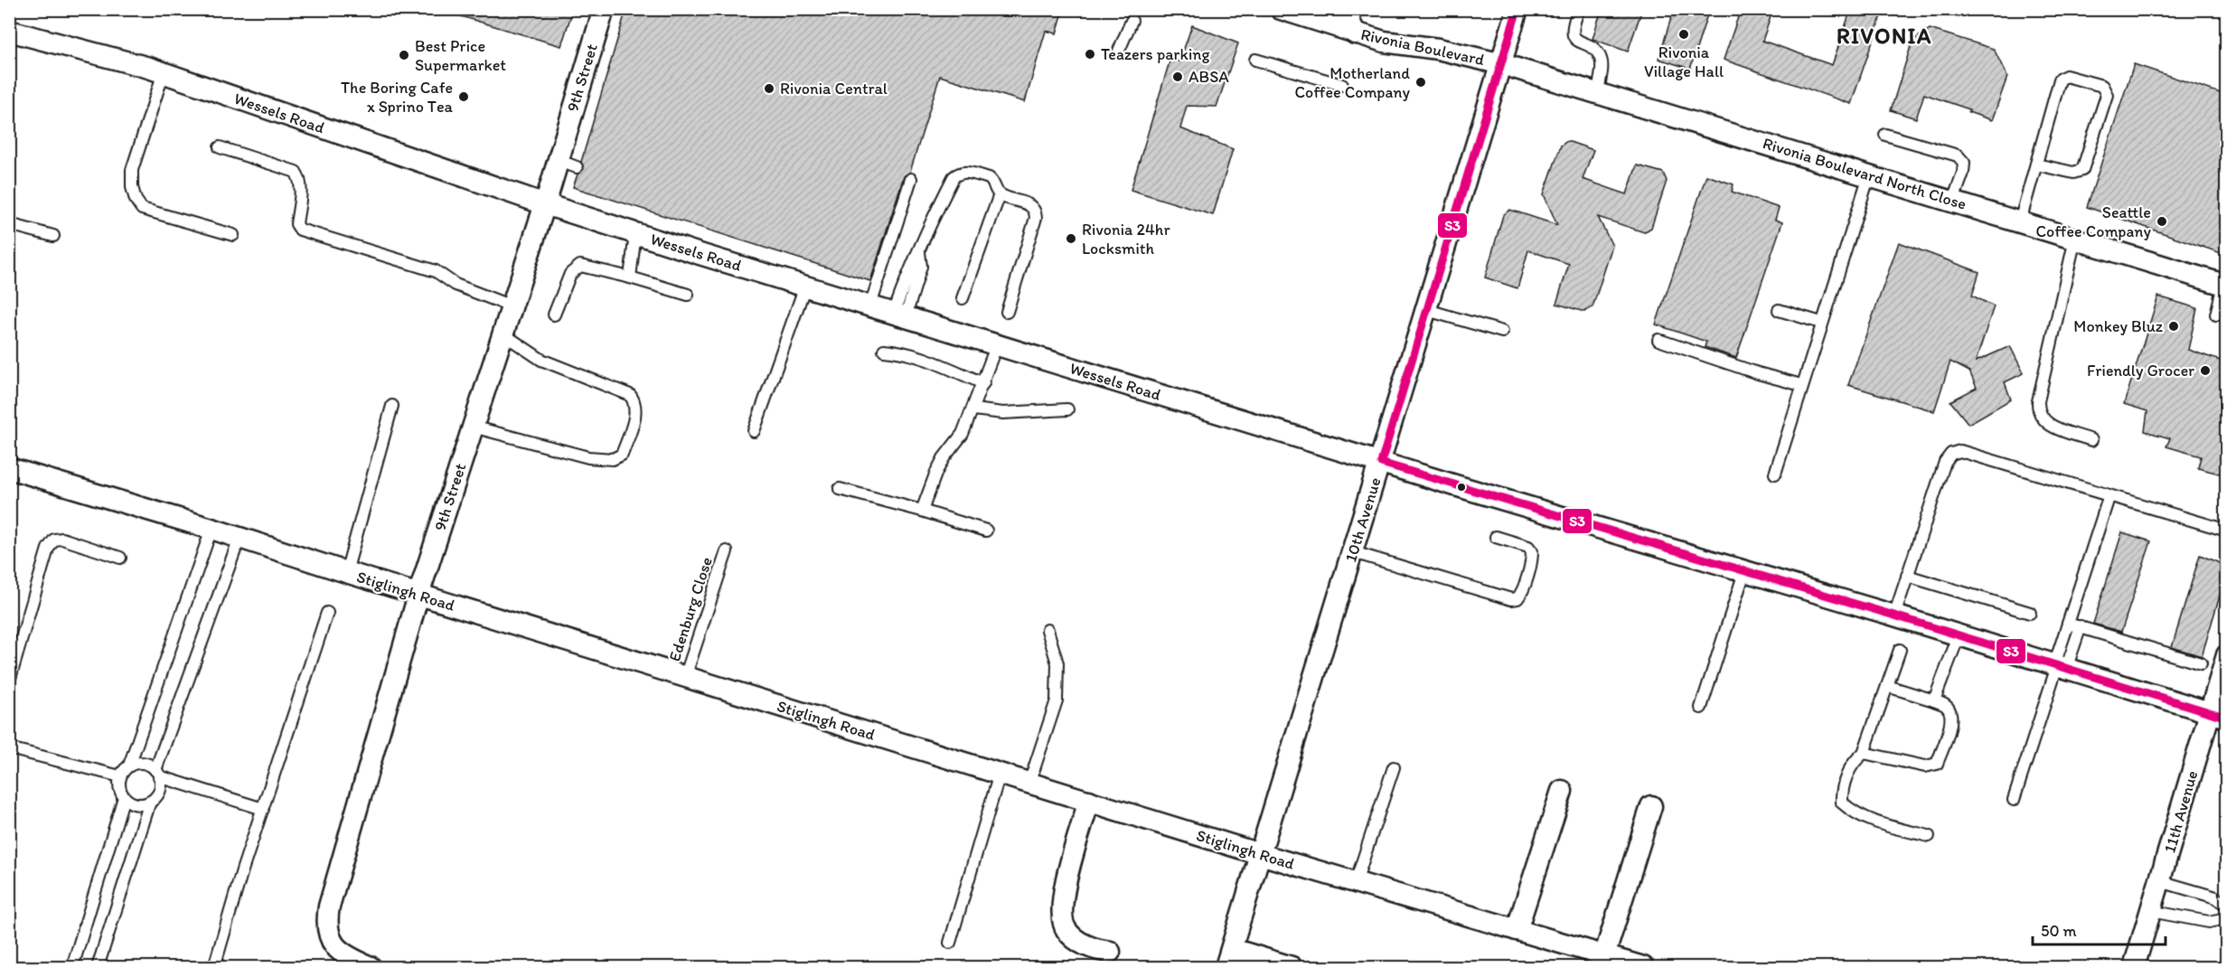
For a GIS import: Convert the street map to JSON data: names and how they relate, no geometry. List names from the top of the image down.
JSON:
{
  "streets": {
    "street": [
      "Rivonia Boulevard",
      "9th Street",
      "Wessels Road",
      "Rivonia Boulevard North Close",
      "10th Avenue",
      "Stiglingh Road",
      "11th Avenue"
    ],
    "lane": ["Edenburg Close"]
  },
  "crossings": [
    ["Rivonia Boulevard", "Rivonia Boulevard North Close"],
    ["Rivonia Boulevard", "10th Avenue"],
    ["9th Street", "Wessels Road"],
    ["9th Street", "Stiglingh Road"],
    ["Wessels Road", "10th Avenue"],
    ["Wessels Road", "11th Avenue"],
    ["Rivonia Boulevard North Close", "10th Avenue"],
    ["10th Avenue", "Stiglingh Road"],
    ["Stiglingh Road", "Edenburg Close"]
  ],
  "districts": ["RIVONIA"],
  "places": [
    "Rivonia Village Hall",
    "Teazers parking",
    "Best Price Supermarket",
    "ABSA",
    "Motherland Coffee Company",
    "Rivonia Central",
    "The Boring Cafe x Sprino Tea",
    "Seattle Coffee Company",
    "Rivonia 24hr Locksmith",
    "Monkey Bluz",
    "Friendly Grocer"
  ],
  "lines": ["transit line S3"],
  "scale_bar": "50 m"
}
